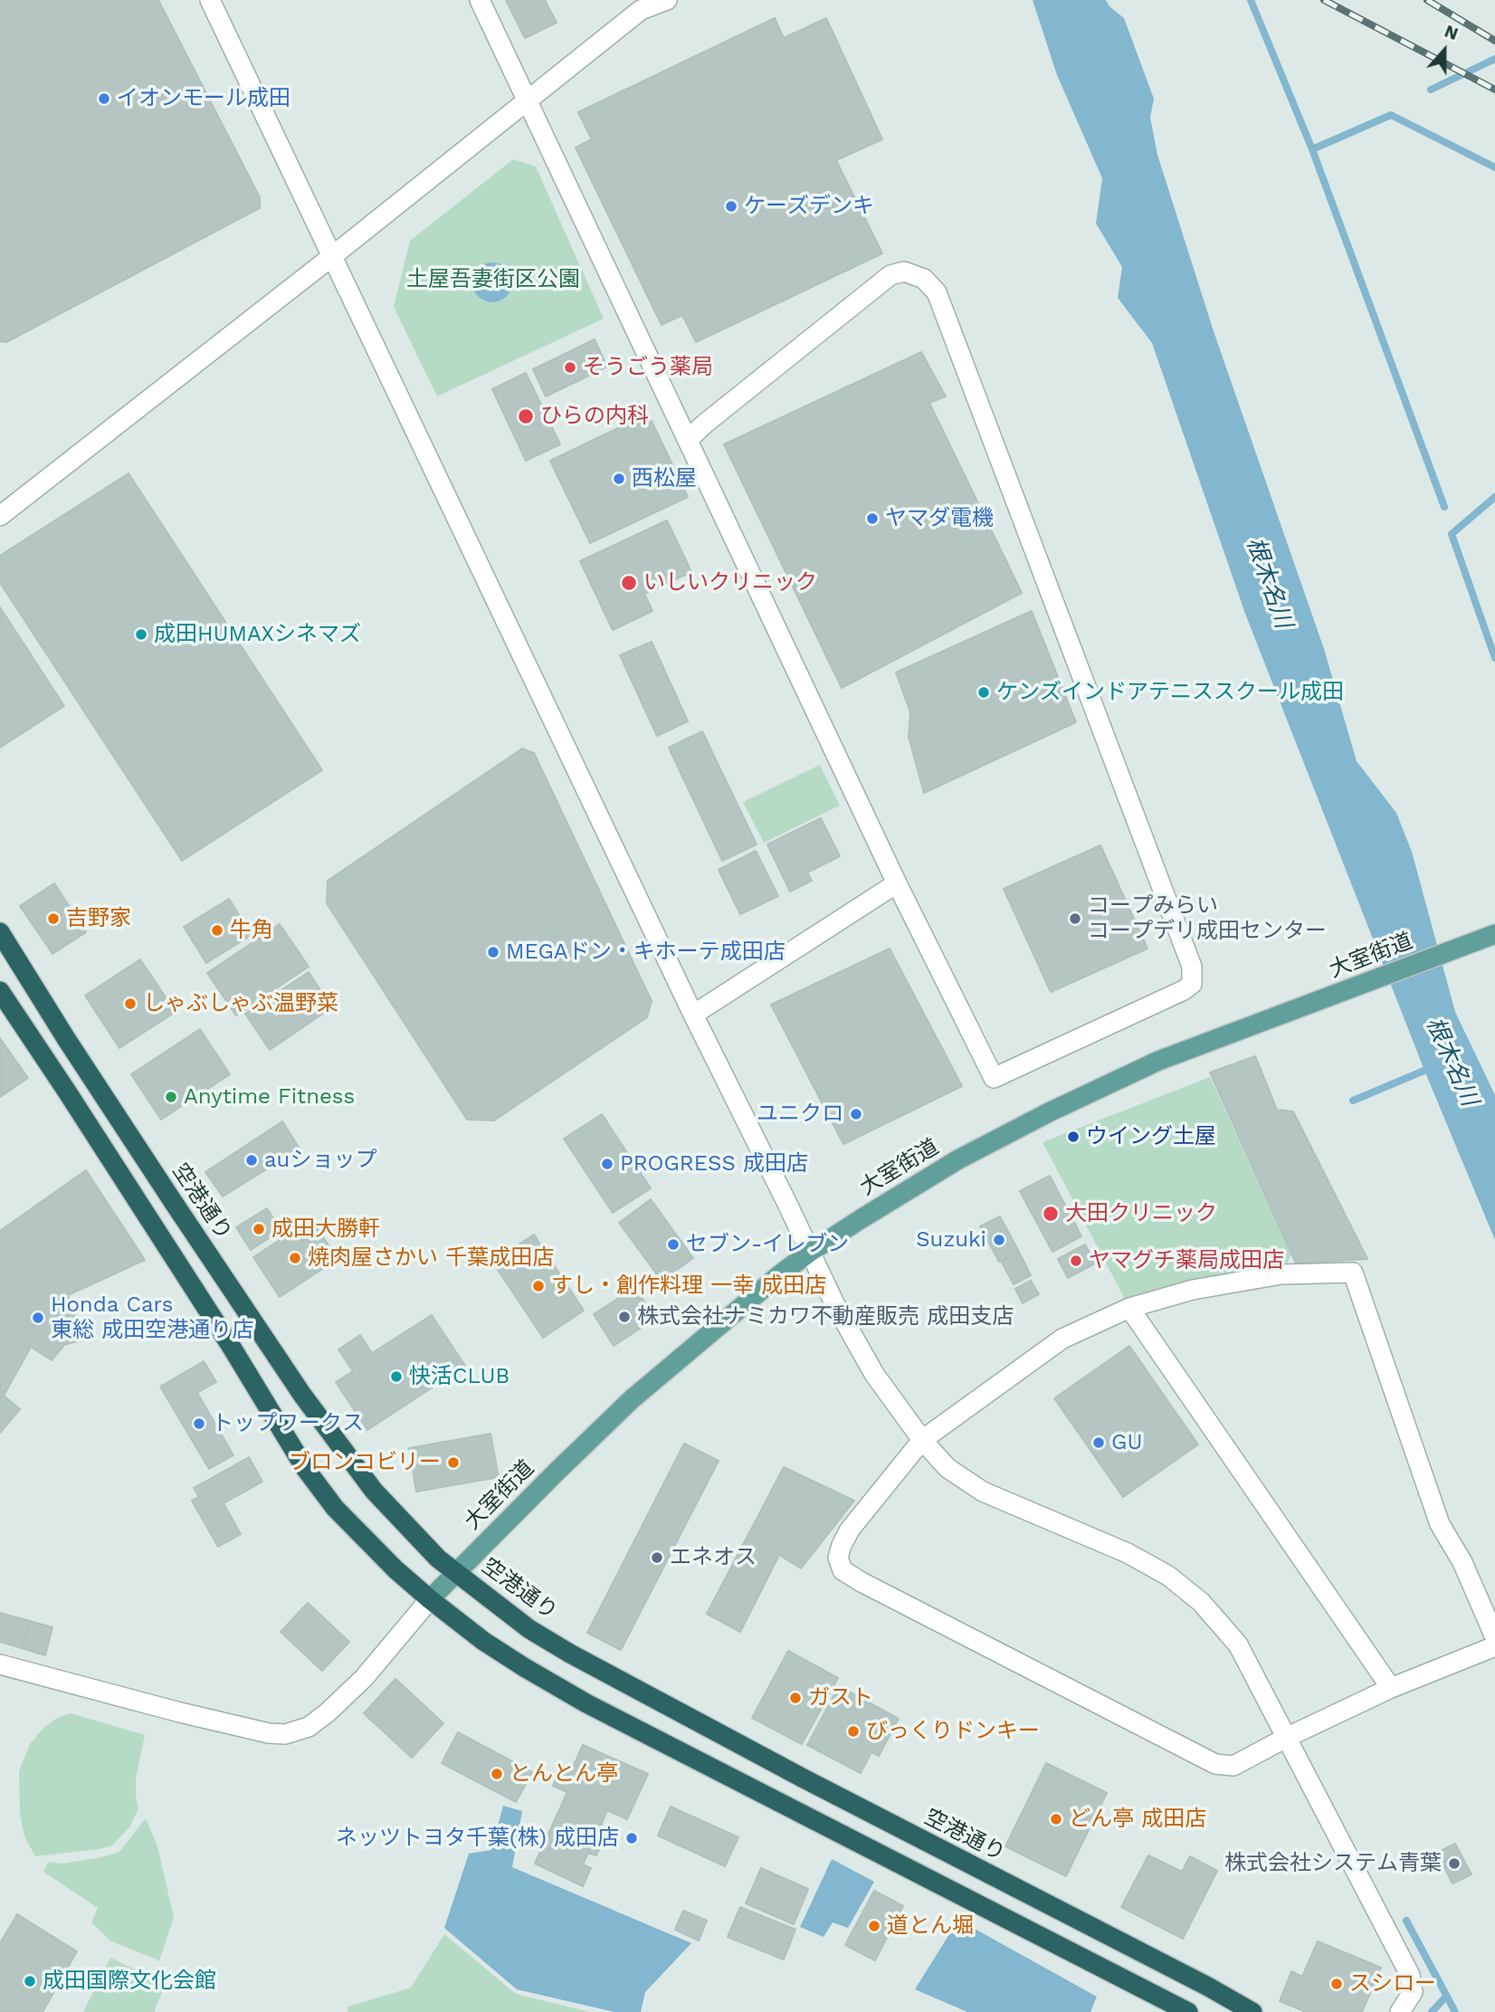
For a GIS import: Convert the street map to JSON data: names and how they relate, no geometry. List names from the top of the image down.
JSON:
{
  "streets": {
    "highway": ["空港通り"],
    "main road": ["大室街道"]
  },
  "crossings": [
    ["大室街道", "空港通り"]
  ],
  "water": ["根木名川"],
  "parks": ["土屋吾妻街区公園"],
  "places": [
    "イオンモール成田",
    "ケーズデンキ",
    "そうごう薬局",
    "ひらの内科",
    "西松屋",
    "ヤマダ電機",
    "いしいクリニック",
    "成田HUMAXシネマズ",
    "ケンズインドアテニススクール成田",
    "吉野家",
    "コープみらい コープデリ成田センター",
    "牛角",
    "MEGAドン・キホーテ成田店",
    "しゃぶしゃぶ温野菜",
    "Anytime Fitness",
    "ユニクロ",
    "ウイング土屋",
    "auショップ",
    "PROGRESS 成田店",
    "大田クリニック",
    "成田大勝軒",
    "Suzuki",
    "セブン-イレブン",
    "焼肉屋さかい 千葉成田店",
    "ヤマグチ薬局成田店",
    "すし・創作料理 一幸 成田店",
    "株式会社ナミカワ不動産販売 成田支店",
    "Honda Cars 東総 成田空港通り店",
    "快活CLUB",
    "トップワークス",
    "GU",
    "ブロンコビリー",
    "エネオス",
    "ガスト",
    "びっくりドンキー",
    "とんとん亭",
    "どん亭 成田店",
    "ネッツトヨタ千葉(株) 成田店",
    "株式会社システム青葉",
    "道とん堀",
    "成田国際文化会館",
    "スシロー"
  ],
  "north": "top"
}
